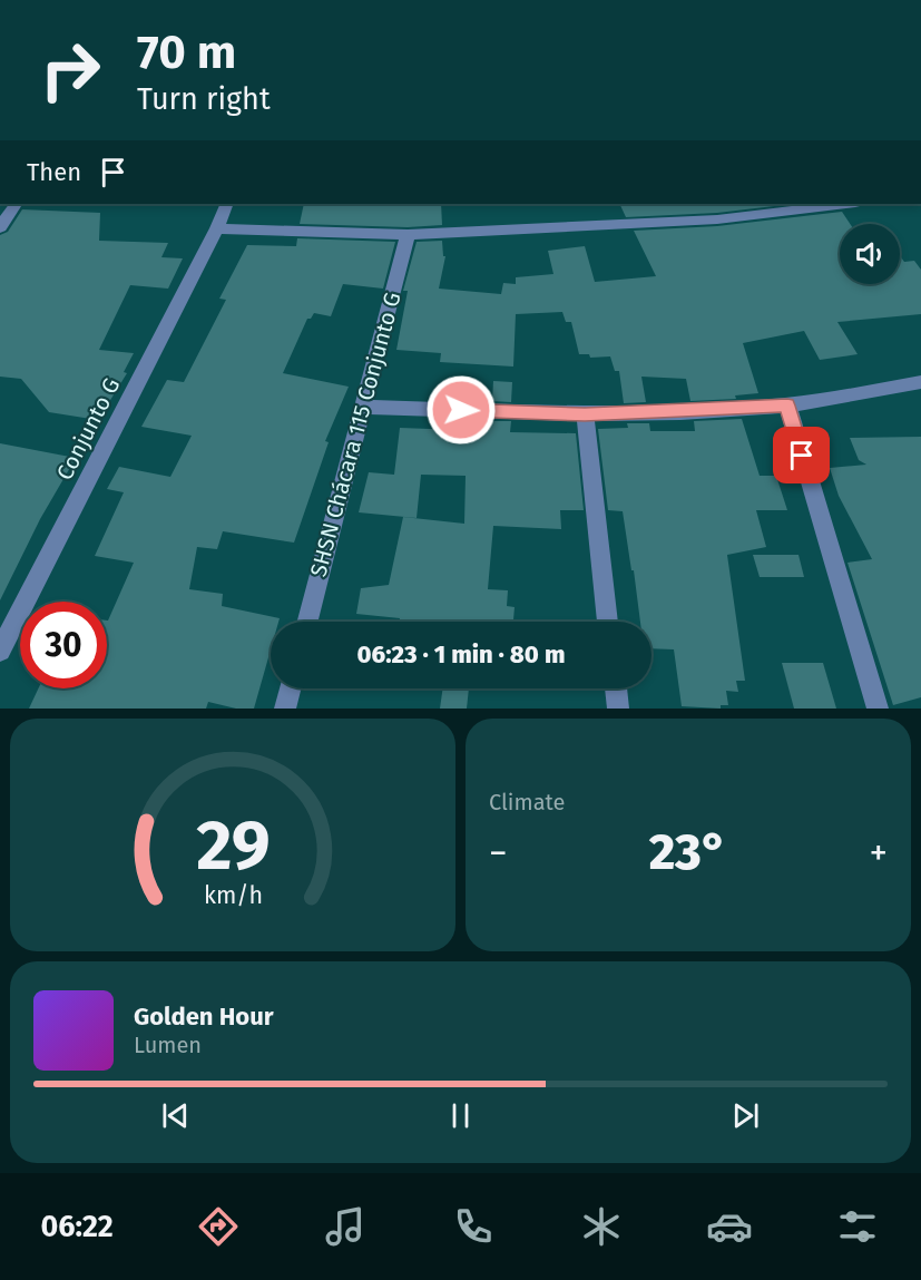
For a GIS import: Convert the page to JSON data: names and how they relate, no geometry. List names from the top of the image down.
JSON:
{
  "streets": {
    "street": ["Conjunto G", "SHSN Chácara 115 Conjunto G"]
  },
  "page": {
    "turn": ["70 m", "Turn right"],
    "then": "Then",
    "limit": "30",
    "trip": "06:23 · 1 min · 80 m",
    "tile": "Climate",
    "heat": ["−", "23°", "+"],
    "song": ["Golden Hour", "Lumen"],
    "tabs": "06:22",
    "gauge": ["29", "km/h"]
  }
}
